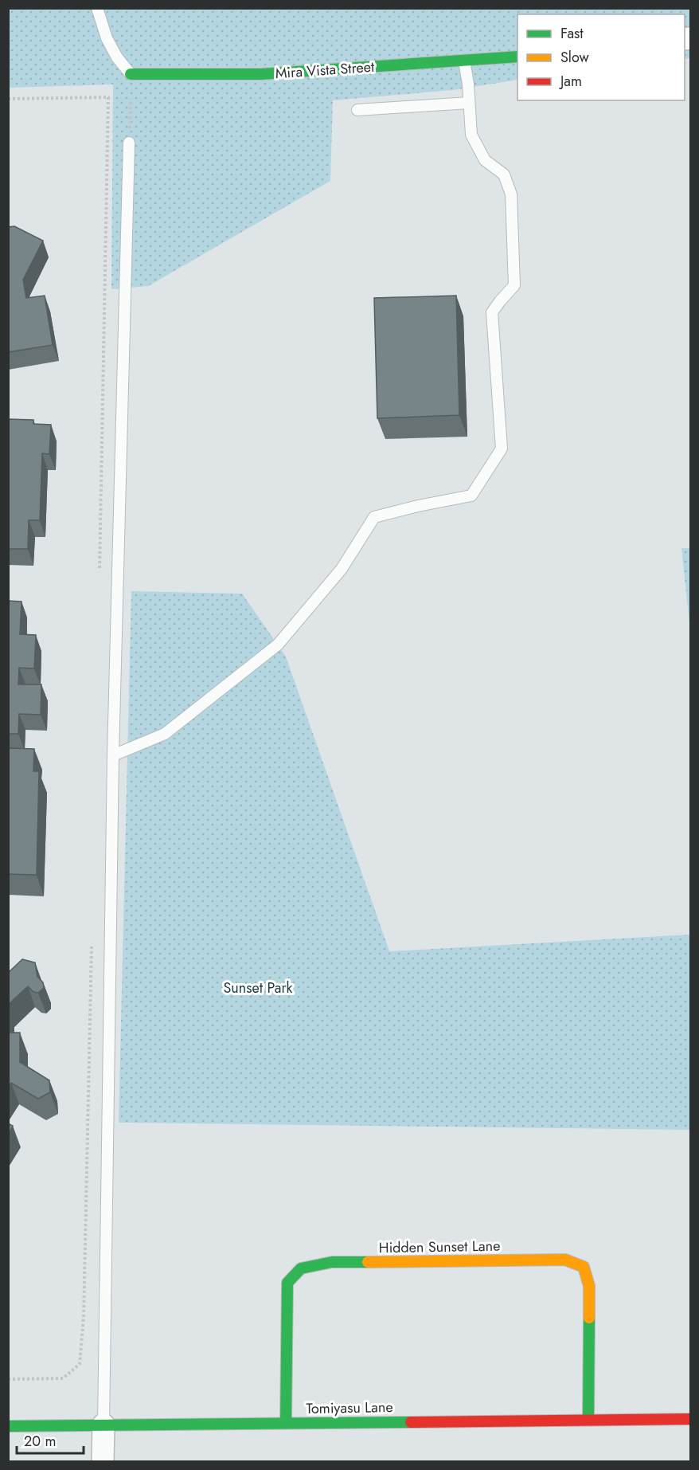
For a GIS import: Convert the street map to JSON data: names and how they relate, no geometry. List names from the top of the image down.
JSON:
{
  "streets": {
    "street": ["Mira Vista Street", "Hidden Sunset Lane", "Tomiyasu Lane"]
  },
  "crossings": [
    ["Hidden Sunset Lane", "Tomiyasu Lane"]
  ],
  "parks": ["Sunset Park"],
  "legend": ["Fast", "Slow", "Jam"],
  "scale_bar": "20 m"
}
